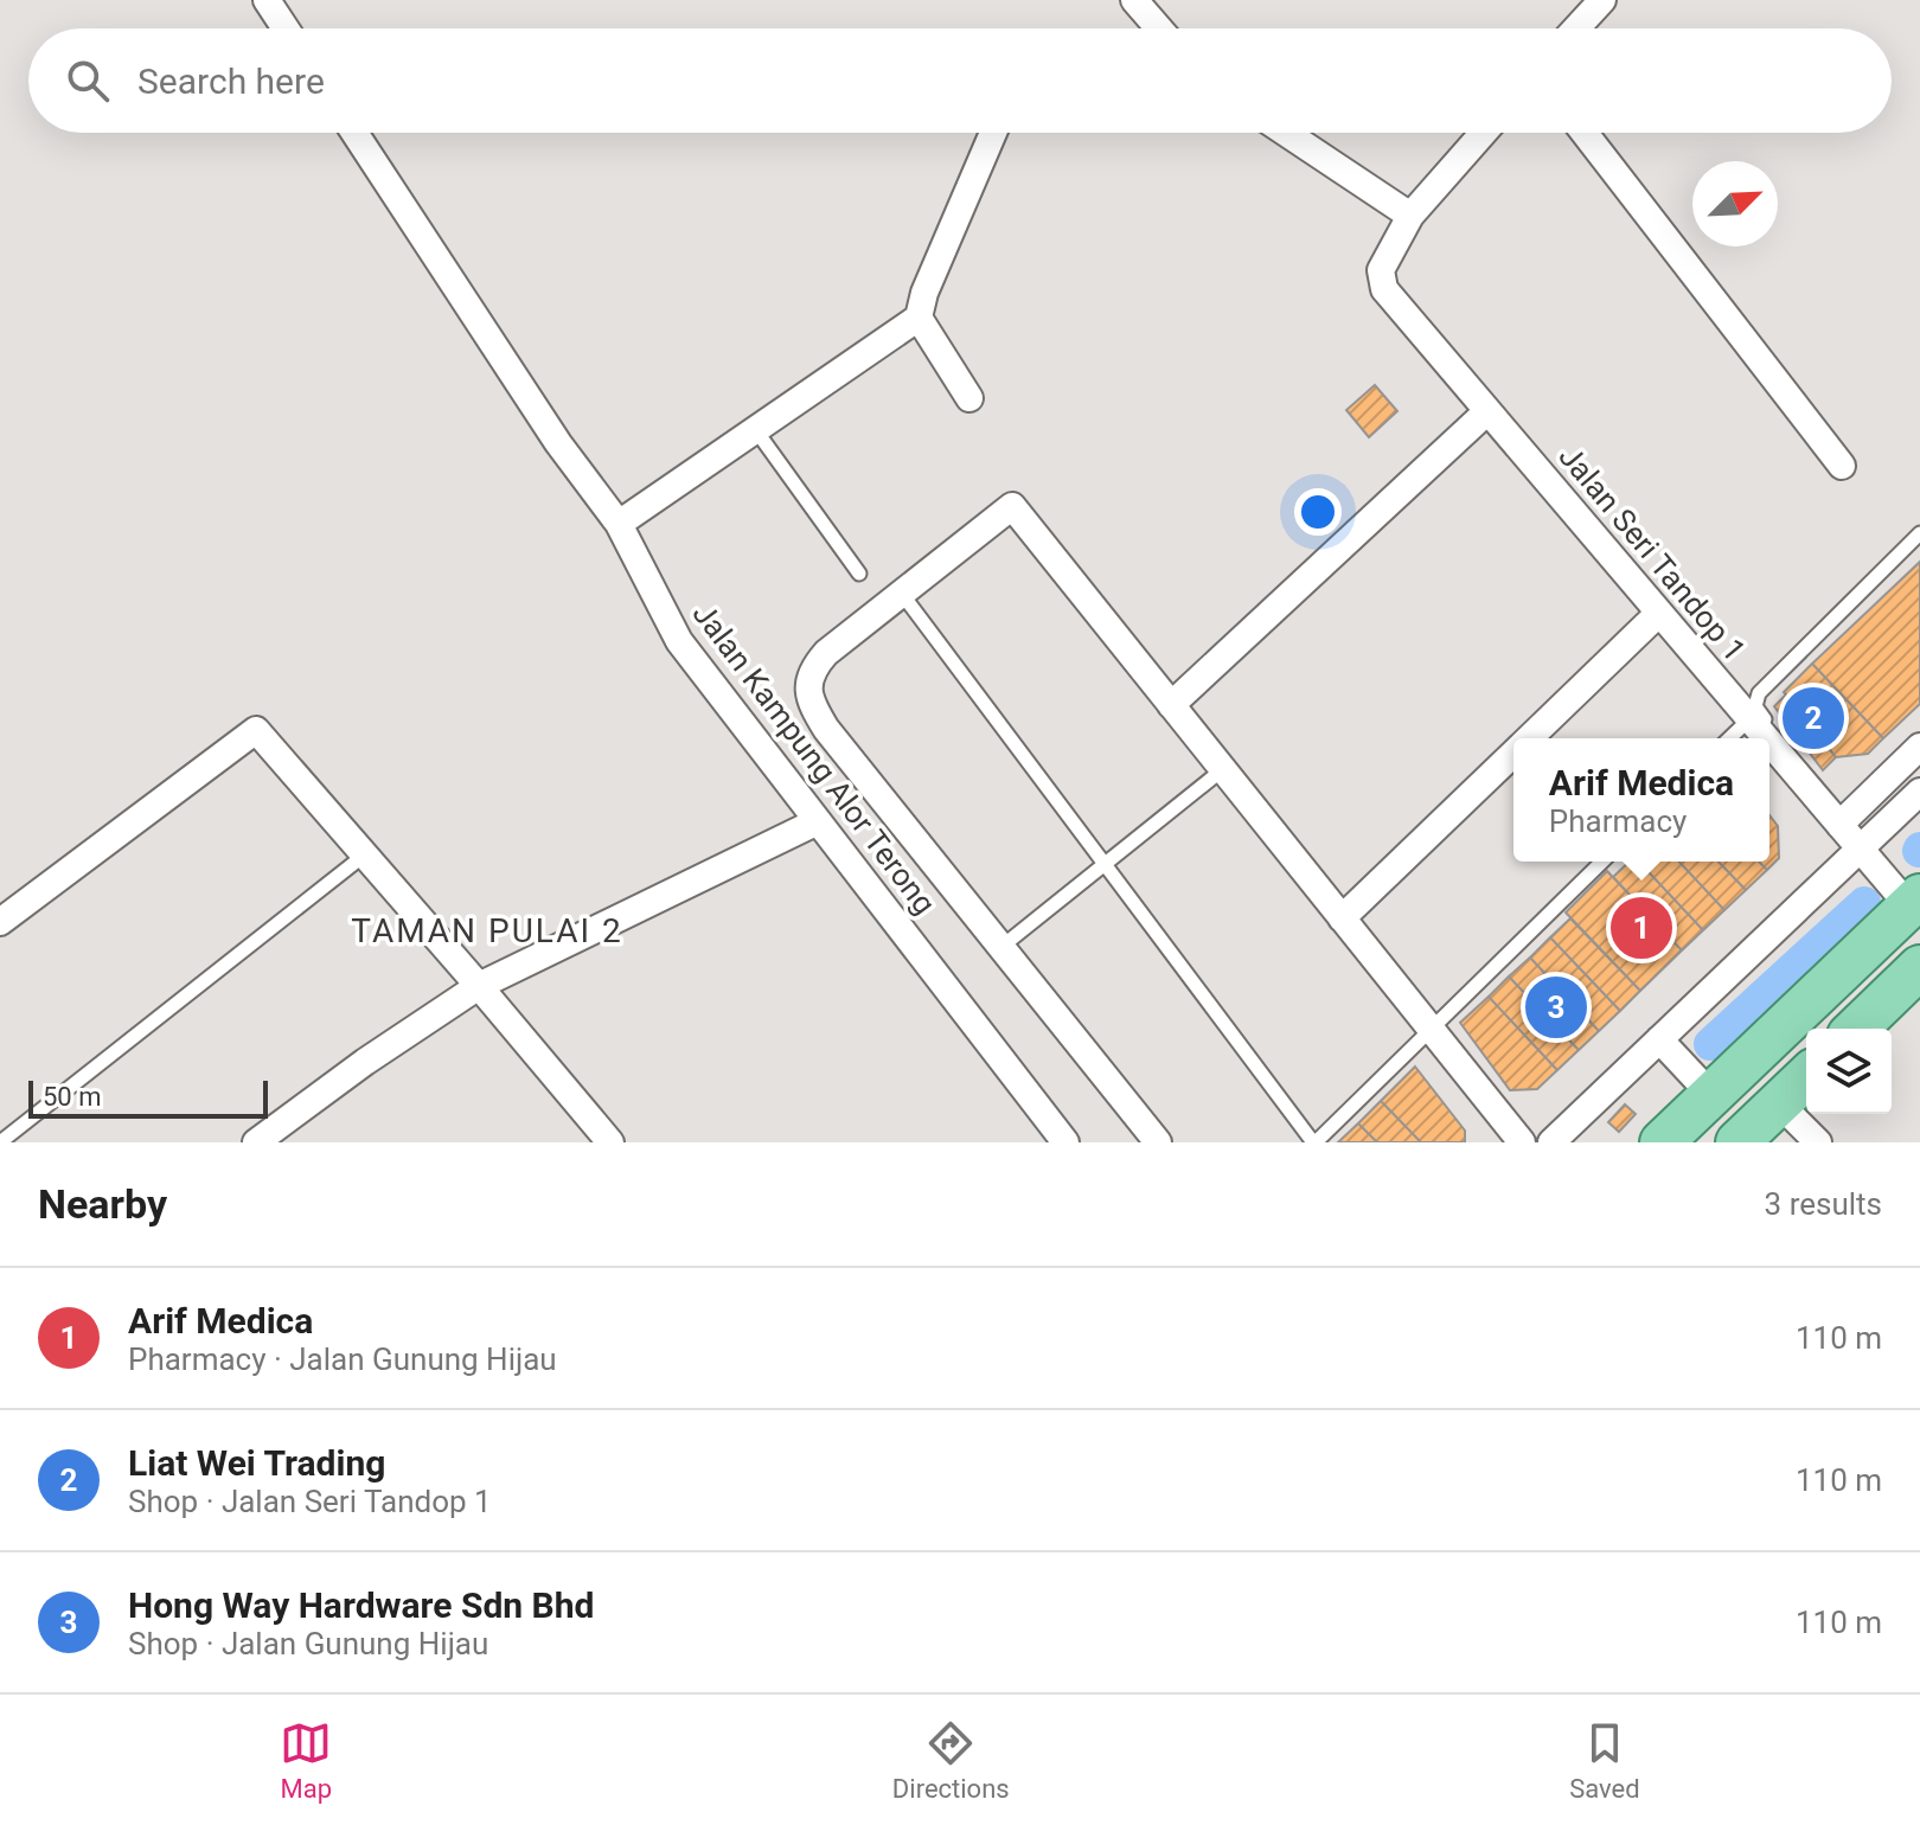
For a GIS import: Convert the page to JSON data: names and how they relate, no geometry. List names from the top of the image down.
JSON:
{
  "streets": {
    "street": ["Jalan Seri Tandop 1", "Jalan Kampung Alor Terong"]
  },
  "districts": ["TAMAN PULAI 2"],
  "scale_bar": "50 m",
  "north": "top right",
  "page": {
    "search": "Search here",
    "pins": ["2", "1", "3"],
    "popup": ["Arif Medica", "Pharmacy"],
    "scale": "50 m",
    "heading": ["Nearby", "3 results"],
    "list": [
      {
        "mark": "1",
        "name": "Arif Medica",
        "note": "Pharmacy · Jalan Gunung Hijau",
        "value": "110 m"
      },
      {
        "mark": "2",
        "name": "Liat Wei Trading",
        "note": "Shop · Jalan Seri Tandop 1",
        "value": "110 m"
      },
      {
        "mark": "3",
        "name": "Hong Way Hardware Sdn Bhd",
        "note": "Shop · Jalan Gunung Hijau",
        "value": "110 m"
      }
    ],
    "nav": ["Map", "Directions", "Saved"]
  }
}
